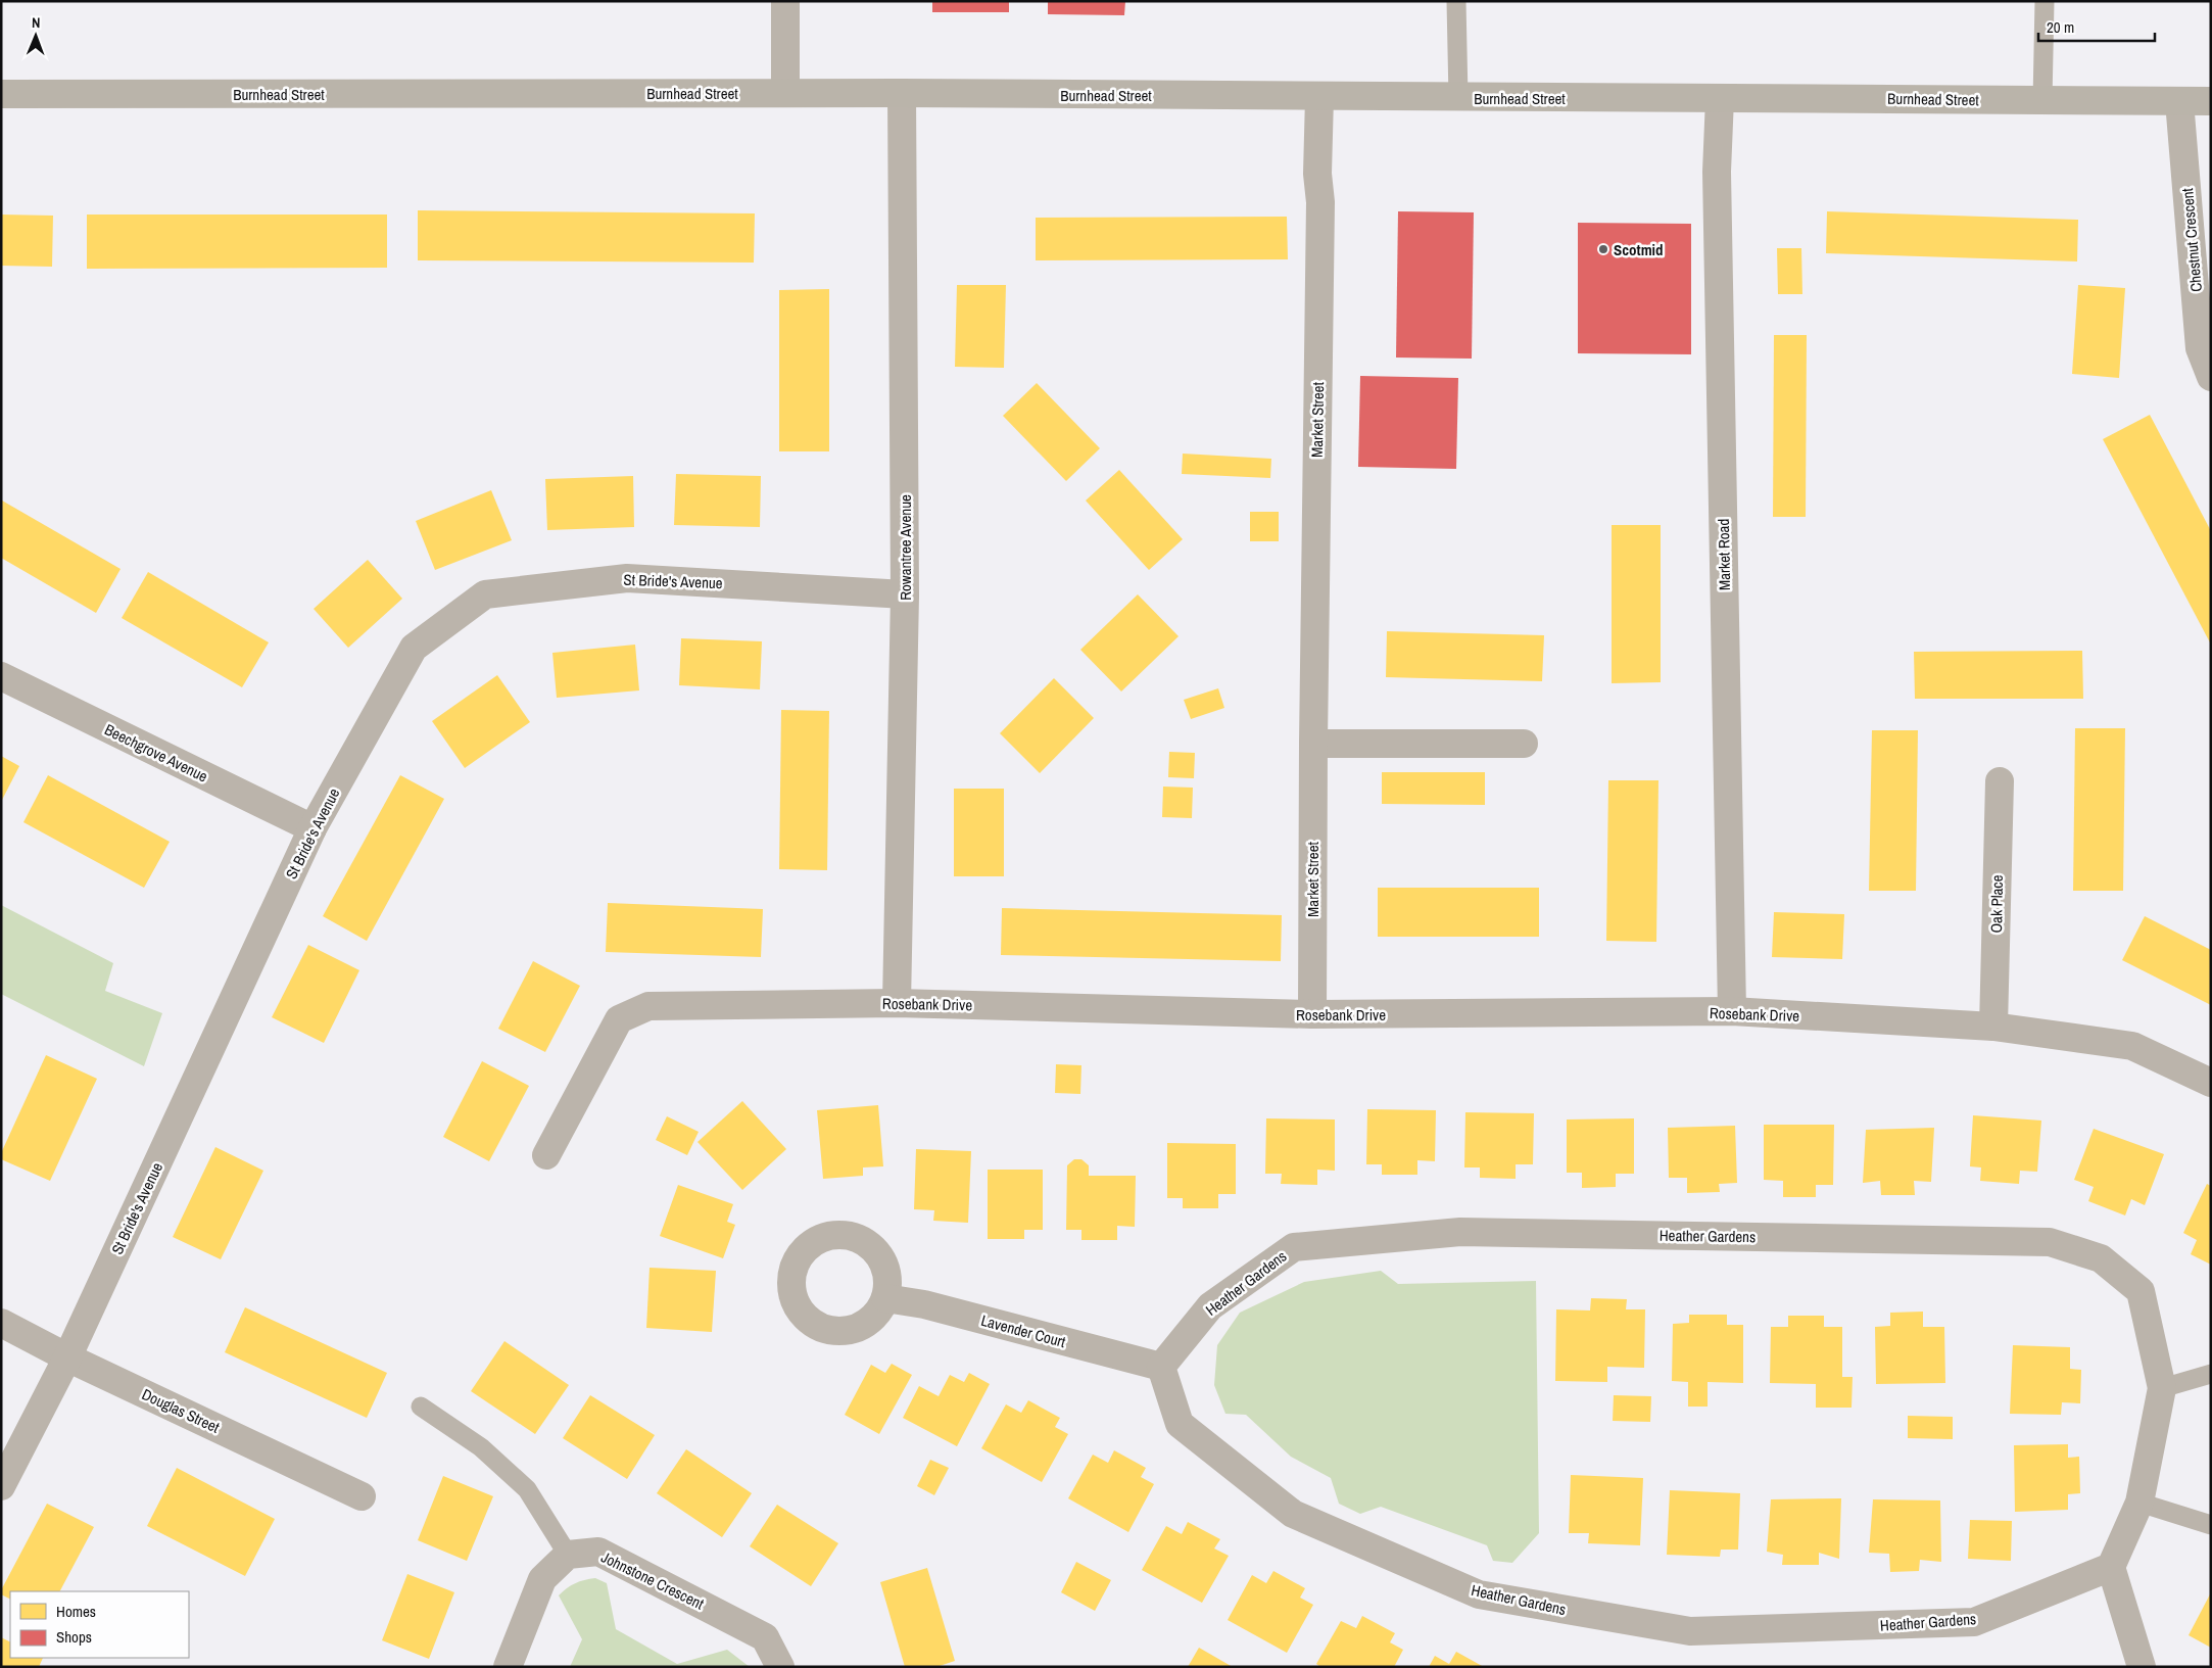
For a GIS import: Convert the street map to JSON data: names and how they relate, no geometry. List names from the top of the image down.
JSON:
{
  "streets": {
    "street": [
      "Burnhead Street",
      "Chestnut Crescent",
      "Market Street",
      "Rowantree Avenue",
      "Market Road",
      "St Bride's Avenue",
      "Beechgrove Avenue",
      "Oak Place",
      "Rosebank Drive",
      "Heather Gardens",
      "Lavender Court",
      "Douglas Street",
      "Johnstone Crescent"
    ]
  },
  "crossings": [
    ["Burnhead Street", "Chestnut Crescent"],
    ["Burnhead Street", "Market Street"],
    ["Burnhead Street", "Rowantree Avenue"],
    ["Burnhead Street", "Market Road"],
    ["Market Street", "Rosebank Drive"],
    ["Rowantree Avenue", "St Bride's Avenue"],
    ["Rowantree Avenue", "Rosebank Drive"],
    ["Market Road", "Rosebank Drive"],
    ["St Bride's Avenue", "Beechgrove Avenue"],
    ["St Bride's Avenue", "Douglas Street"],
    ["Oak Place", "Rosebank Drive"],
    ["Heather Gardens", "Lavender Court"]
  ],
  "places": ["Scotmid"],
  "legend": ["Homes", "Shops"],
  "scale_bar": "20 m",
  "north": "top"
}
